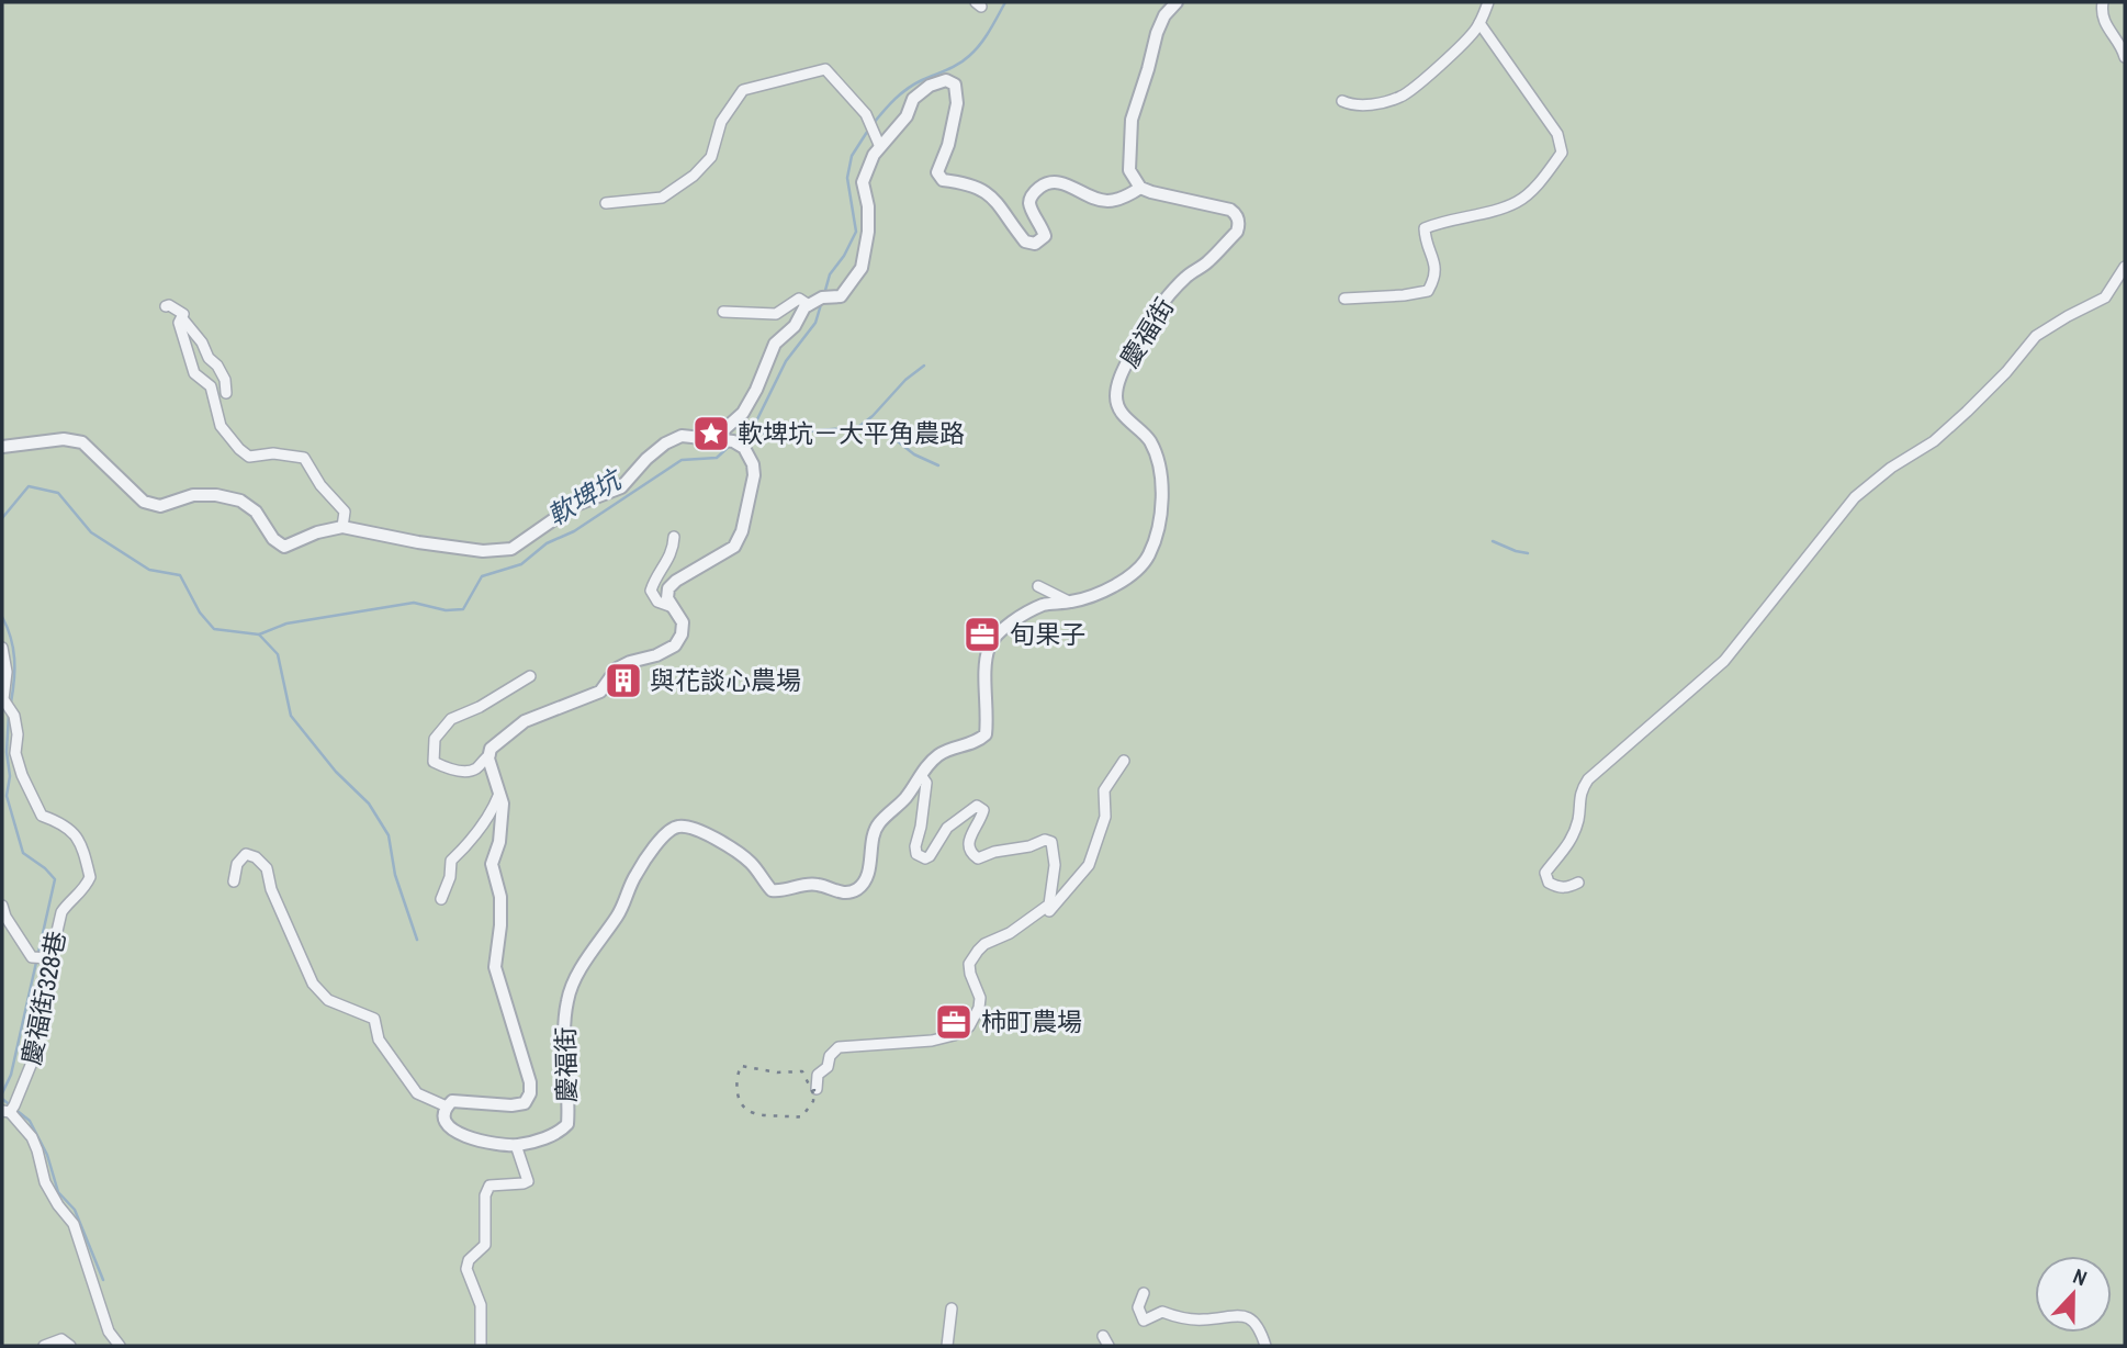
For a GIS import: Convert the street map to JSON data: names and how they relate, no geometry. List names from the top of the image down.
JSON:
{
  "streets": {
    "street": ["慶福街", "慶福街328巷"]
  },
  "water": ["軟埤坑"],
  "places": {
    "place": ["軟埤坑－大平角農路"],
    "office": ["旬果子", "柿町農場"],
    "building": ["與花談心農場"]
  },
  "north": "top"
}
